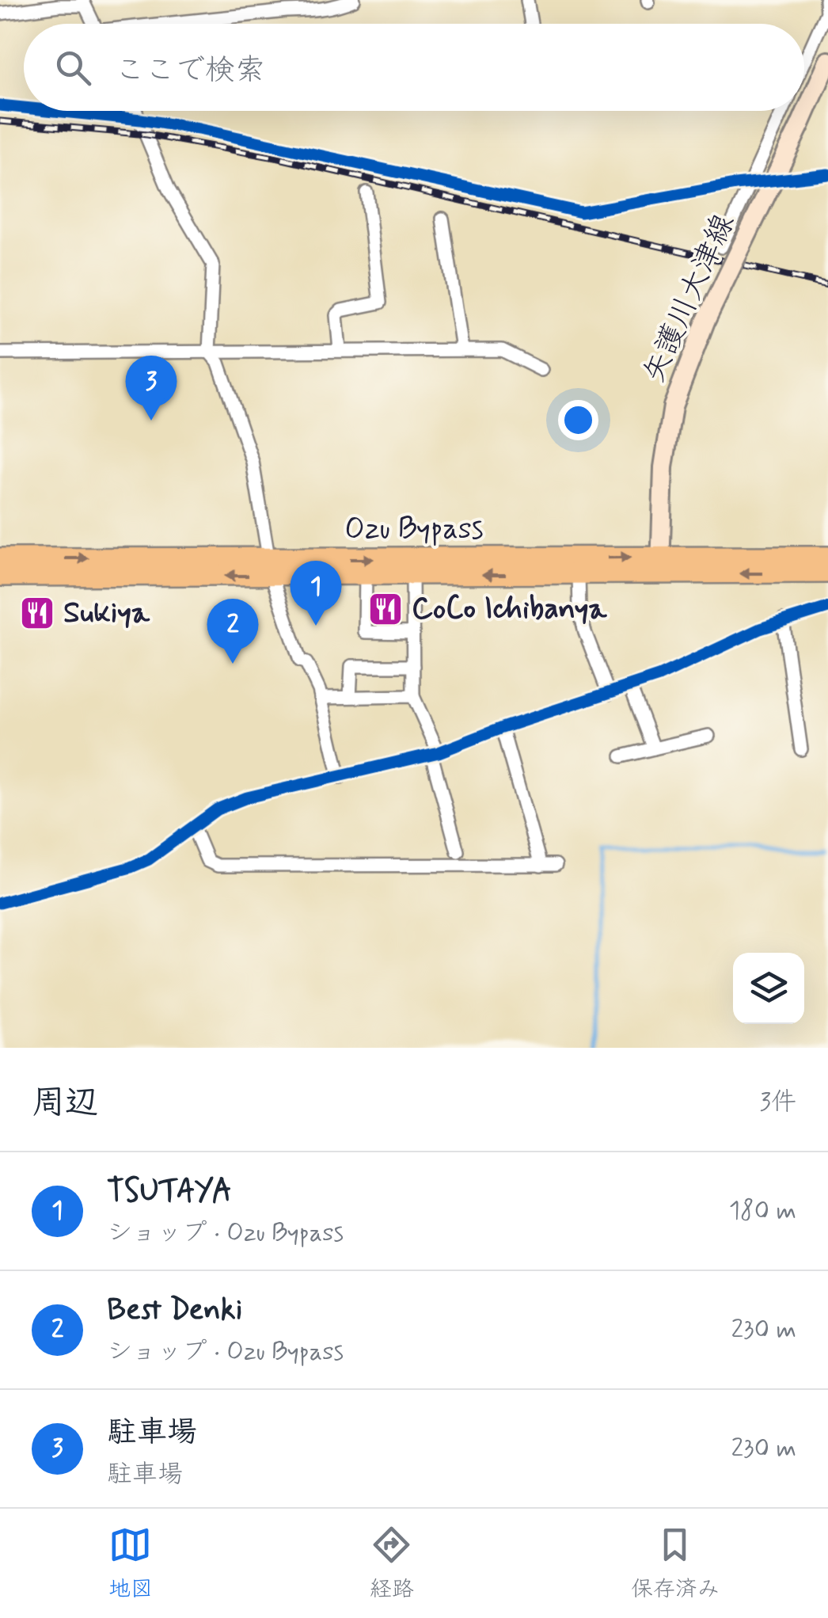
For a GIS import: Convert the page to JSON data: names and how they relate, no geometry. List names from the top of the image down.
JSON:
{
  "streets": {
    "highway": ["Ozu Bypass"],
    "main road": ["矢護川大津線"]
  },
  "crossings": [
    ["矢護川大津線", "Ozu Bypass"]
  ],
  "places": {
    "restaurant": ["CoCo Ichibanya", "Sukiya"]
  },
  "page": {
    "search": "ここで検索",
    "pins": ["3", "1", "2"],
    "heading": ["周辺", "3件"],
    "list": [
      {
        "mark": "1",
        "name": "TSUTAYA",
        "note": "ショップ · Ozu Bypass",
        "value": "180 m"
      },
      {
        "mark": "2",
        "name": "Best Denki",
        "note": "ショップ · Ozu Bypass",
        "value": "230 m"
      },
      {
        "mark": "3",
        "name": "駐車場",
        "note": "駐車場",
        "value": "230 m"
      }
    ],
    "nav": ["地図", "経路", "保存済み"]
  }
}
